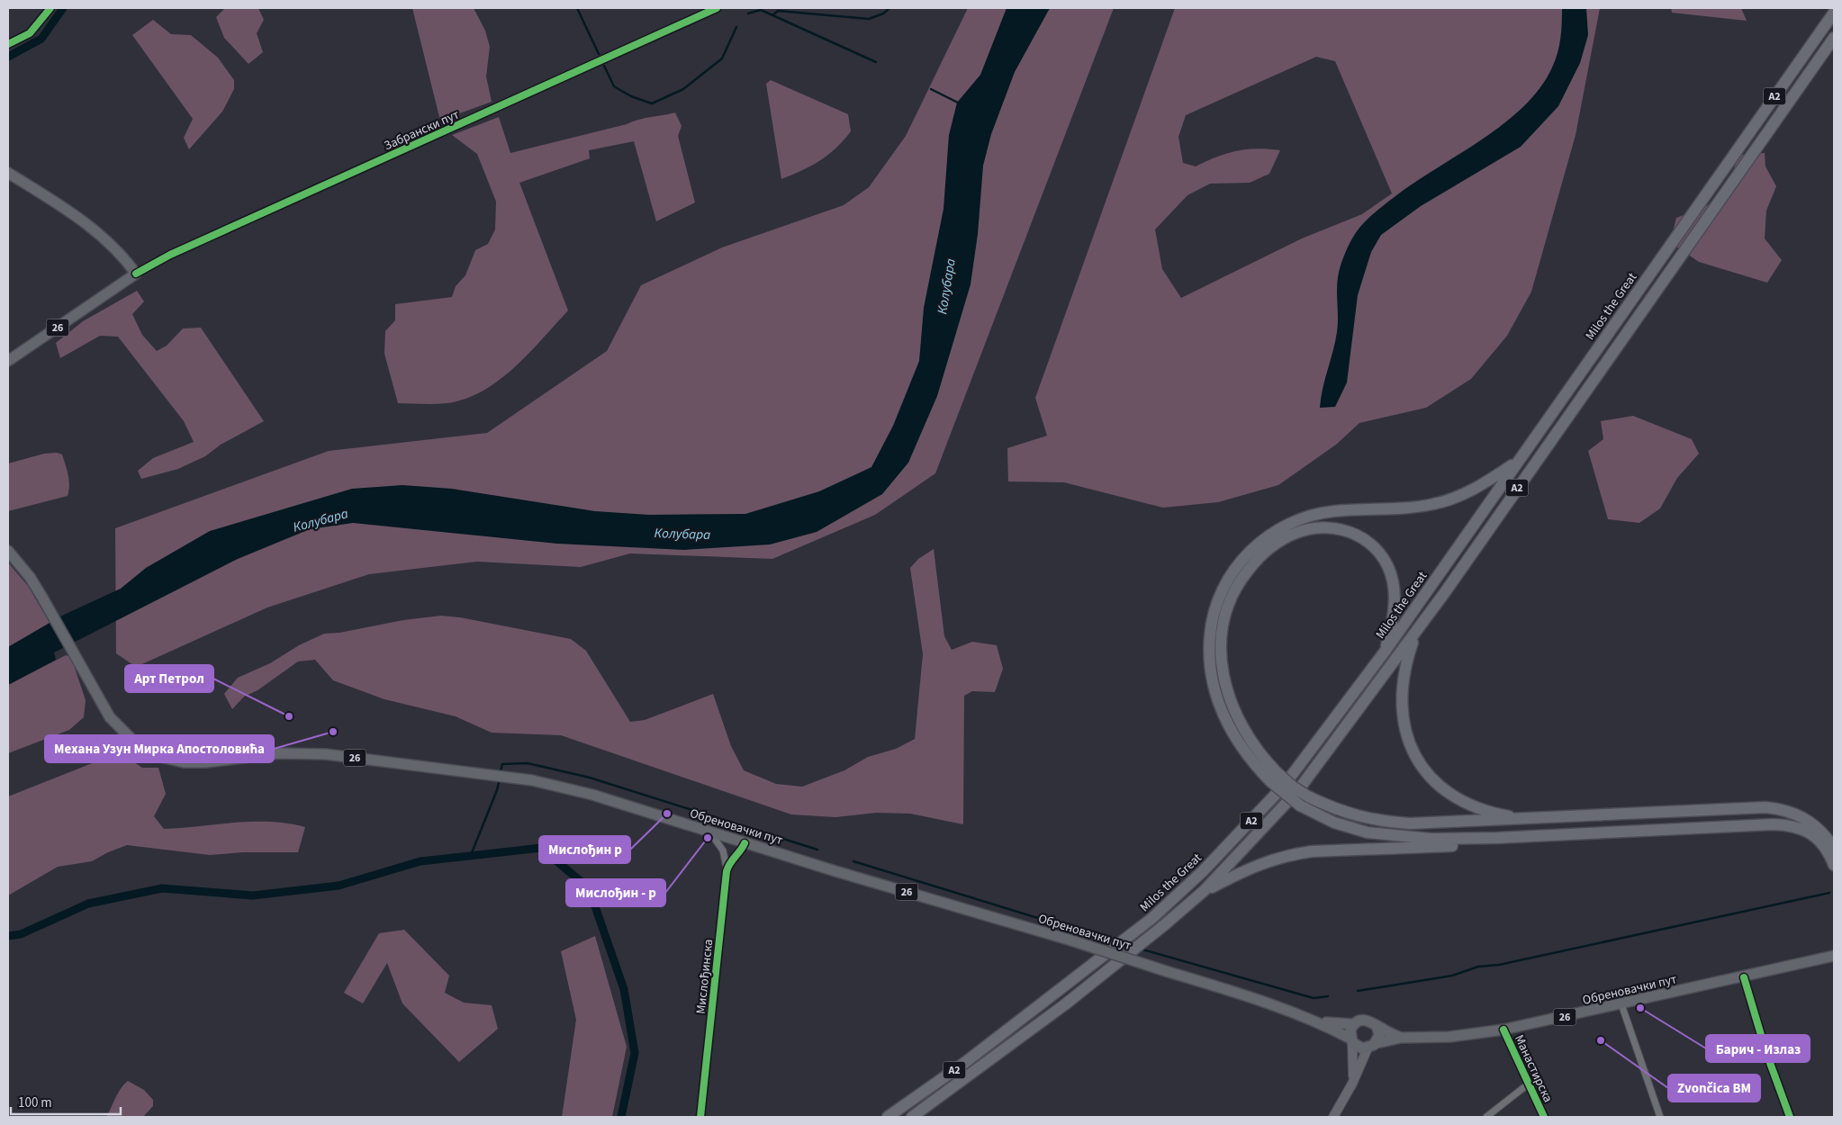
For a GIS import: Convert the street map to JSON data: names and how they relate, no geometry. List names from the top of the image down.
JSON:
{
  "streets": {
    "highway": ["A2", "Milos the Great"],
    "main road": ["26", "Обреновачки пут"],
    "street": ["Забрански пут", "Мислођинска", "Манастирска"]
  },
  "crossings": [
    ["Забрански пут", "26"],
    ["26", "Обреновачки пут"],
    ["Обреновачки пут", "Мислођинска"],
    ["Обреновачки пут", "Манастирска"]
  ],
  "water": ["Колубара"],
  "places": [
    "Арт Петрол",
    "Механа Узун Мирка Апостоловића",
    "Мислођин р",
    "Мислођин - р",
    "Барич - Излаз",
    "Zvončica BM"
  ],
  "scale_bar": "100 m"
}
